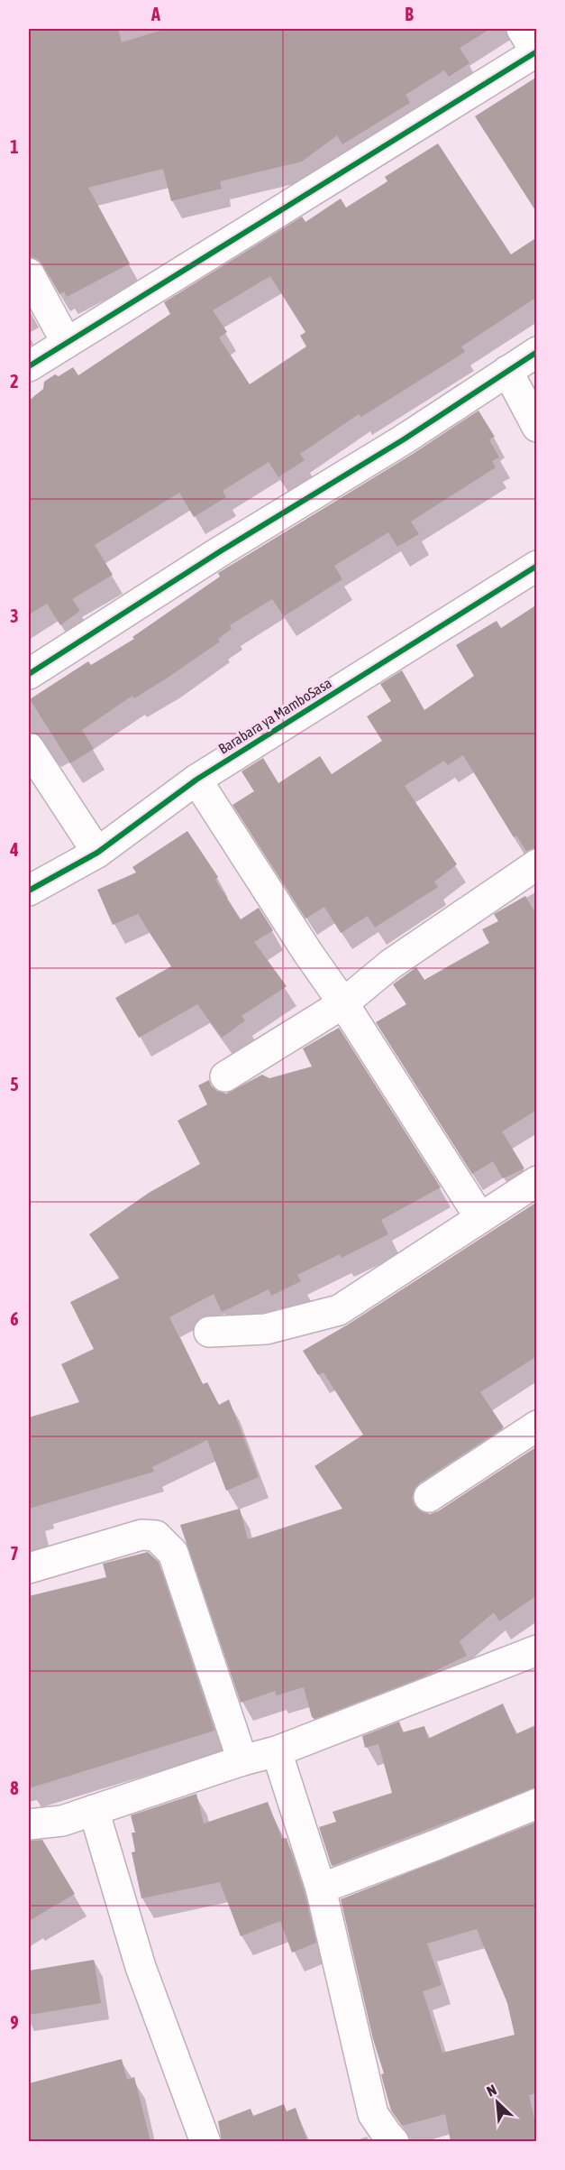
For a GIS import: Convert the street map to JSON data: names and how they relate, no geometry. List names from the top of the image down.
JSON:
{
  "streets": {
    "street": ["Barabara ya MamboSasa"]
  },
  "north": "top left",
  "grid": {
    "columns": ["A", "B"],
    "rows": [
      "1",
      "2",
      "3",
      "4",
      "5",
      "6",
      "7",
      "8",
      "9"
    ]
  }
}
